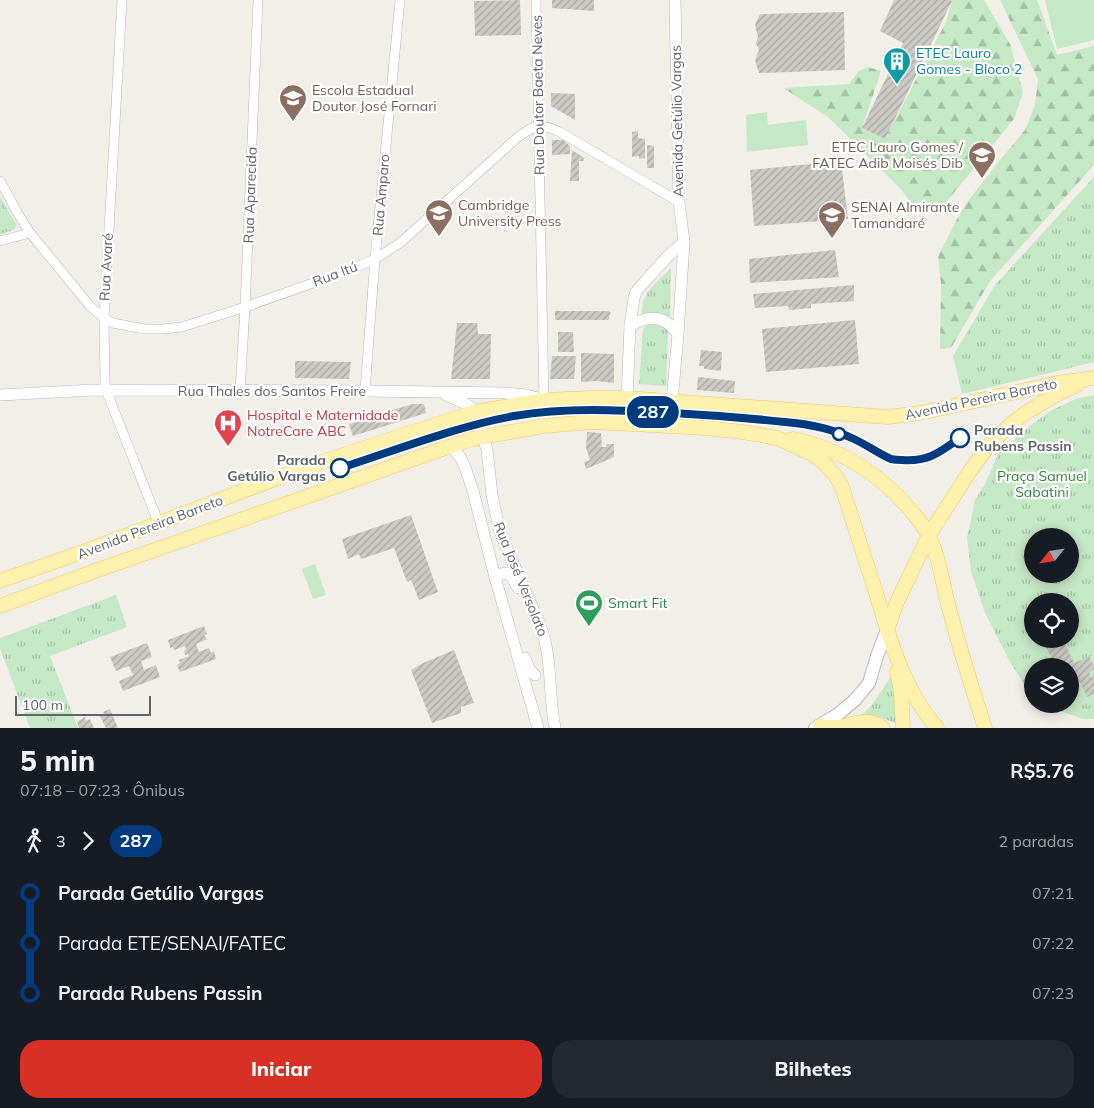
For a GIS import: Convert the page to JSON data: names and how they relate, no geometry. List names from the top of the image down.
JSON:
{
  "streets": {
    "main road": ["Avenida Pereira Barreto"],
    "street": [
      "Rua Doutor Baeta Neves",
      "Avenida Getúlio Vargas",
      "Rua Aparecida",
      "Rua Amparo",
      "Rua Avaré",
      "Rua Itú",
      "Rua Thales dos Santos Freire",
      "Rua José Versolato"
    ]
  },
  "crossings": [
    ["Rua Doutor Baeta Neves", "Rua Itú"],
    ["Rua Doutor Baeta Neves", "Rua Thales dos Santos Freire"],
    ["Rua Doutor Baeta Neves", "Avenida Pereira Barreto"],
    ["Avenida Getúlio Vargas", "Avenida Pereira Barreto"],
    ["Rua Aparecida", "Rua Itú"],
    ["Rua Aparecida", "Rua Thales dos Santos Freire"],
    ["Rua Amparo", "Rua Itú"],
    ["Rua Amparo", "Rua Thales dos Santos Freire"],
    ["Rua Avaré", "Rua Itú"],
    ["Rua Avaré", "Rua Thales dos Santos Freire"],
    ["Rua Avaré", "Avenida Pereira Barreto"],
    ["Rua Thales dos Santos Freire", "Avenida Pereira Barreto"],
    ["Avenida Pereira Barreto", "Rua José Versolato"]
  ],
  "parks": ["Praça Samuel Sabatini"],
  "places": {
    "building": ["ETEC Lauro Gomes - Bloco 2"],
    "school or university": [
      "Escola Estadual Doutor José Fornari",
      "ETEC Lauro Gomes / FATEC Adib Moisés Dib",
      "Cambridge University Press",
      "SENAI Almirante Tamandaré"
    ],
    "other": ["Parada Rubens Passin", "Parada Getúlio Vargas"],
    "hospital": ["Hospital e Maternidade NotreCare ABC"],
    "sports": ["Smart Fit"]
  },
  "lines": ["bus line 287"],
  "scale_bar": "100 m",
  "north": "bottom left",
  "page": {
    "on_map": "287",
    "scale": "100 m",
    "heading": ["5 min", "07:18 – 07:23 · Ônibus", "R$5.76"],
    "legs": ["3", "287", "2 paradas"],
    "list": [
      {
        "name": "Parada Getúlio Vargas",
        "value": "07:21"
      },
      {
        "name": "Parada ETE/SENAI/FATEC",
        "value": "07:22"
      },
      {
        "name": "Parada Rubens Passin",
        "value": "07:23"
      }
    ],
    "buttons": ["Iniciar", "Bilhetes"]
  }
}
